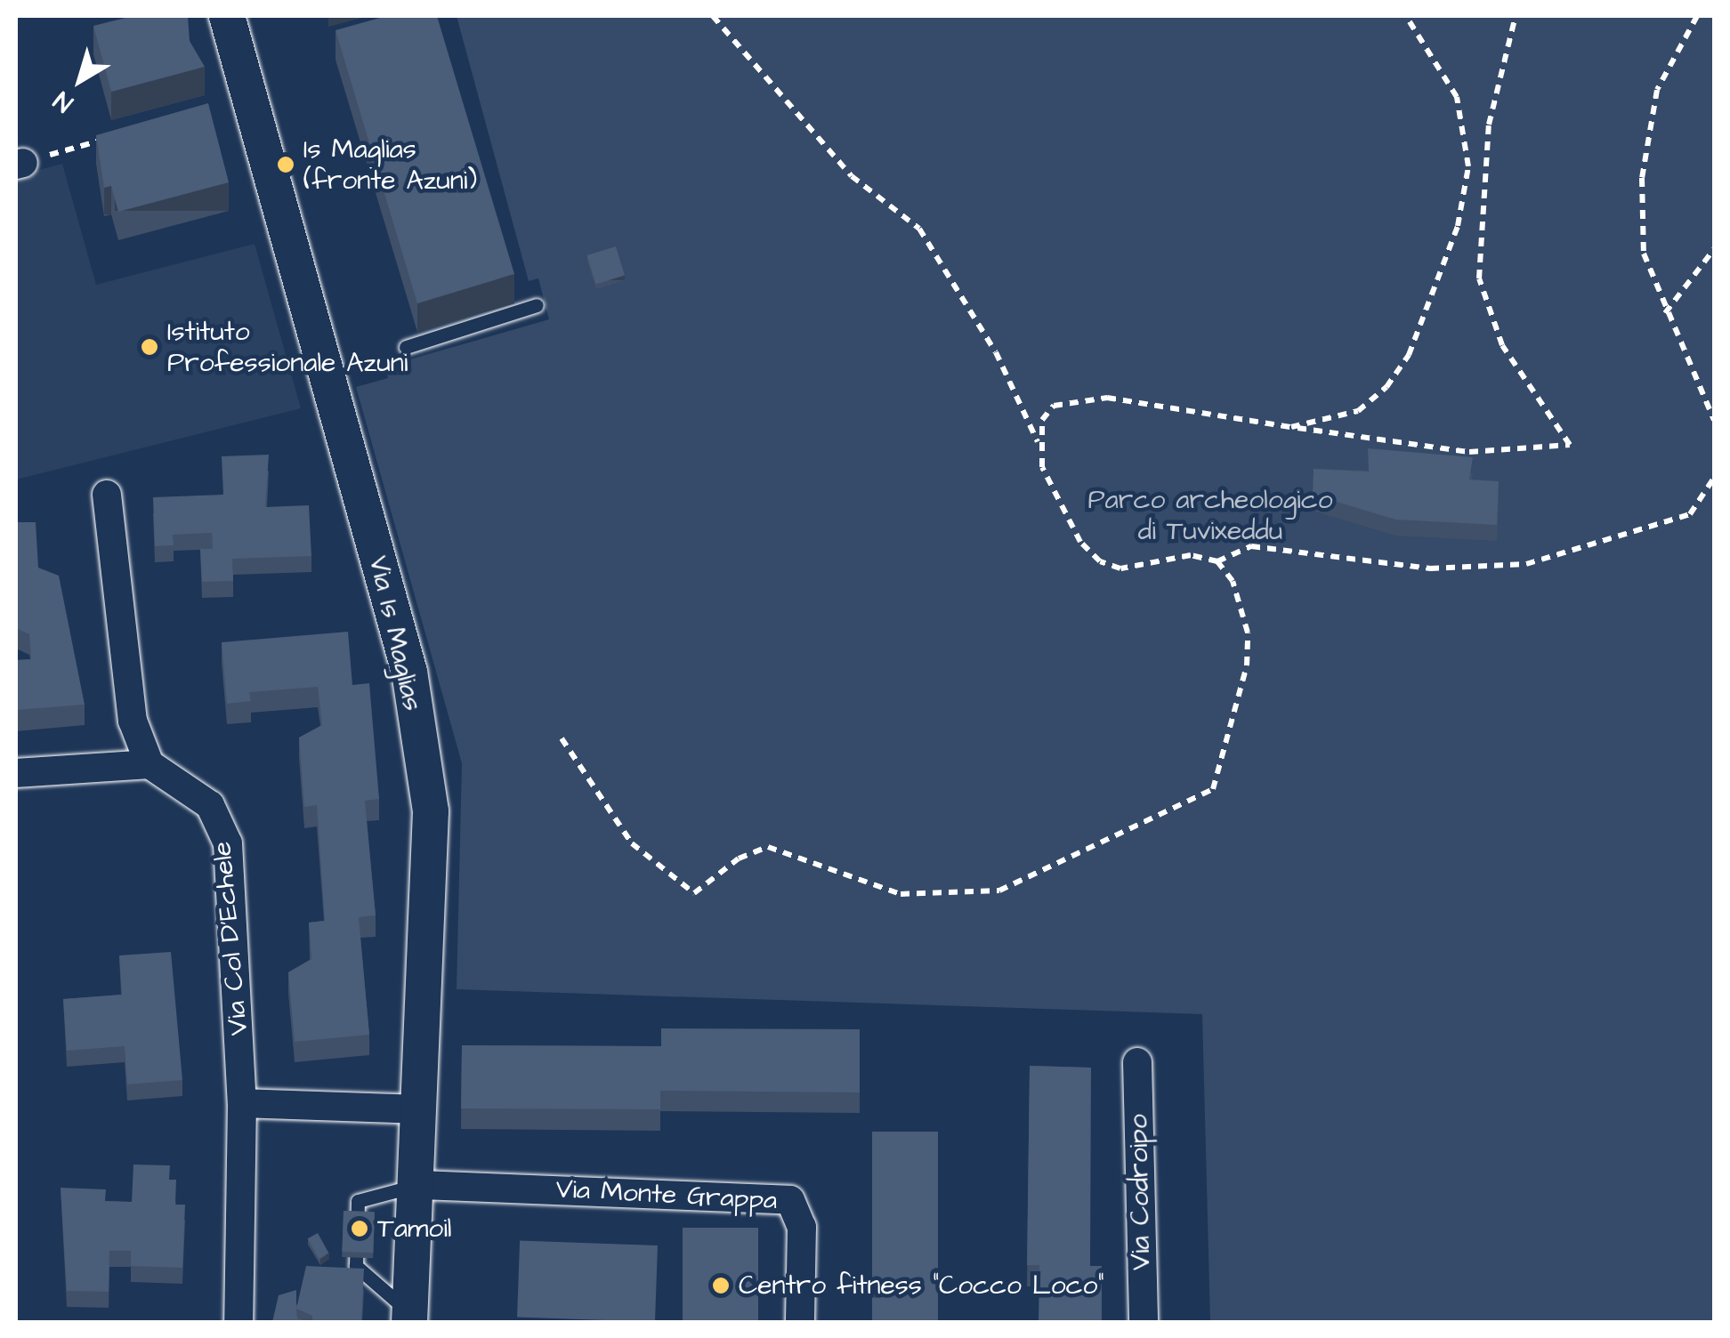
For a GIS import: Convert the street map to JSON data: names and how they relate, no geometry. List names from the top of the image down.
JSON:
{
  "streets": {
    "street": [
      "Via Is Maglias",
      "Via Col D'Echele",
      "Via Codroipo",
      "Via Monte Grappa"
    ]
  },
  "crossings": [
    ["Via Is Maglias", "Via Monte Grappa"]
  ],
  "parks": ["Parco archeologico di Tuvixeddu"],
  "places": [
    "Is Maglias (fronte Azuni)",
    "Istituto Professionale Azuni",
    "Tamoil",
    "Centro fitness \"Cocco Loco\""
  ],
  "north": "bottom left"
}
